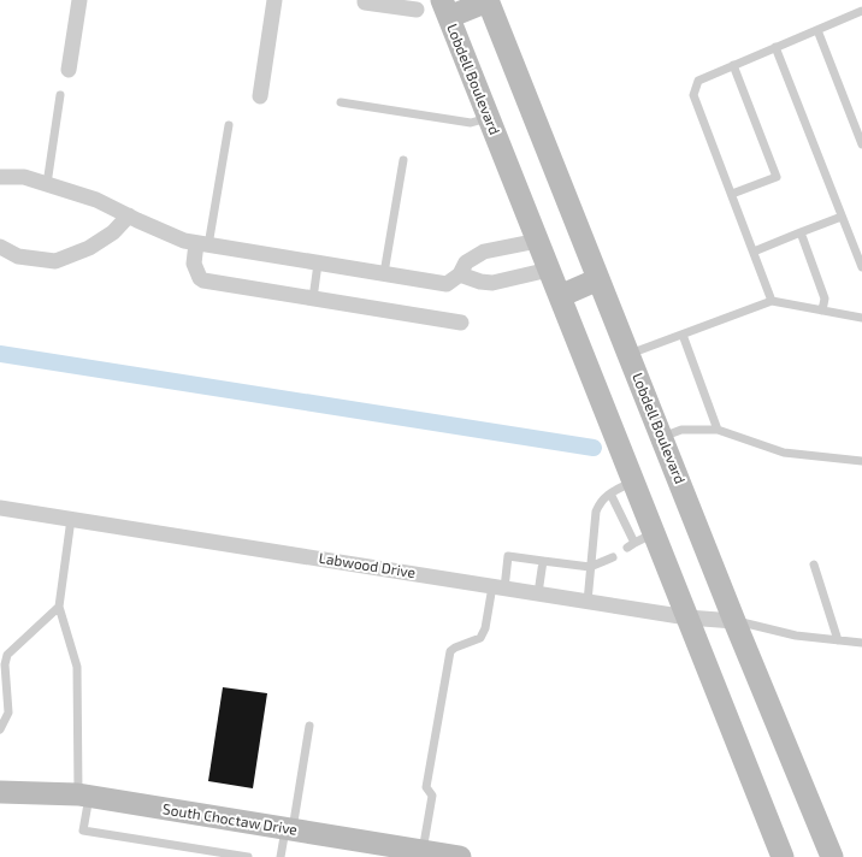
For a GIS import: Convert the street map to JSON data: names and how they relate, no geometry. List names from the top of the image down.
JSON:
{
  "streets": {
    "main road": ["Lobdell Boulevard", "South Choctaw Drive"],
    "street": ["Labwood Drive"]
  },
  "crossings": [
    ["Lobdell Boulevard", "Labwood Drive"]
  ]
}
